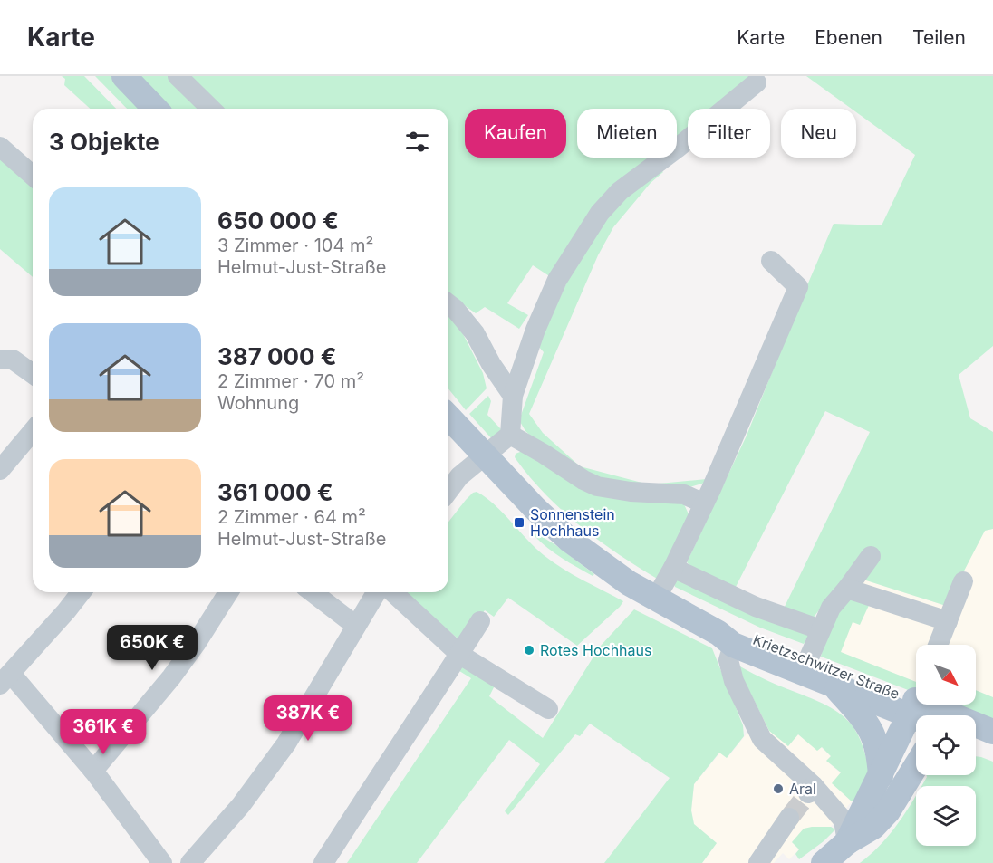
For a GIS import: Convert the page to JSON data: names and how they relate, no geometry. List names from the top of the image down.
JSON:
{
  "streets": {
    "main road": ["Krietzschwitzer Straße"]
  },
  "places": {
    "transit": ["Sonnenstein Hochhaus"],
    "other": ["Rotes Hochhaus", "Aral"]
  },
  "north": "bottom right",
  "page": {
    "header": "Karte",
    "nav": ["Karte", "Ebenen", "Teilen"],
    "chip": [
      "Kaufen",
      "Mieten",
      "Filter",
      "Neu"
    ],
    "heading": "3 Objekte",
    "list": [
      {
        "name": "650 000 €",
        "note": "3 Zimmer · 104 m² · Helmut-Just-Straße"
      },
      {
        "name": "387 000 €",
        "note": "2 Zimmer · 70 m² · Wohnung"
      },
      {
        "name": "361 000 €",
        "note": "2 Zimmer · 64 m² · Helmut-Just-Straße"
      }
    ],
    "price": ["650K €", "387K €", "361K €"]
  }
}
